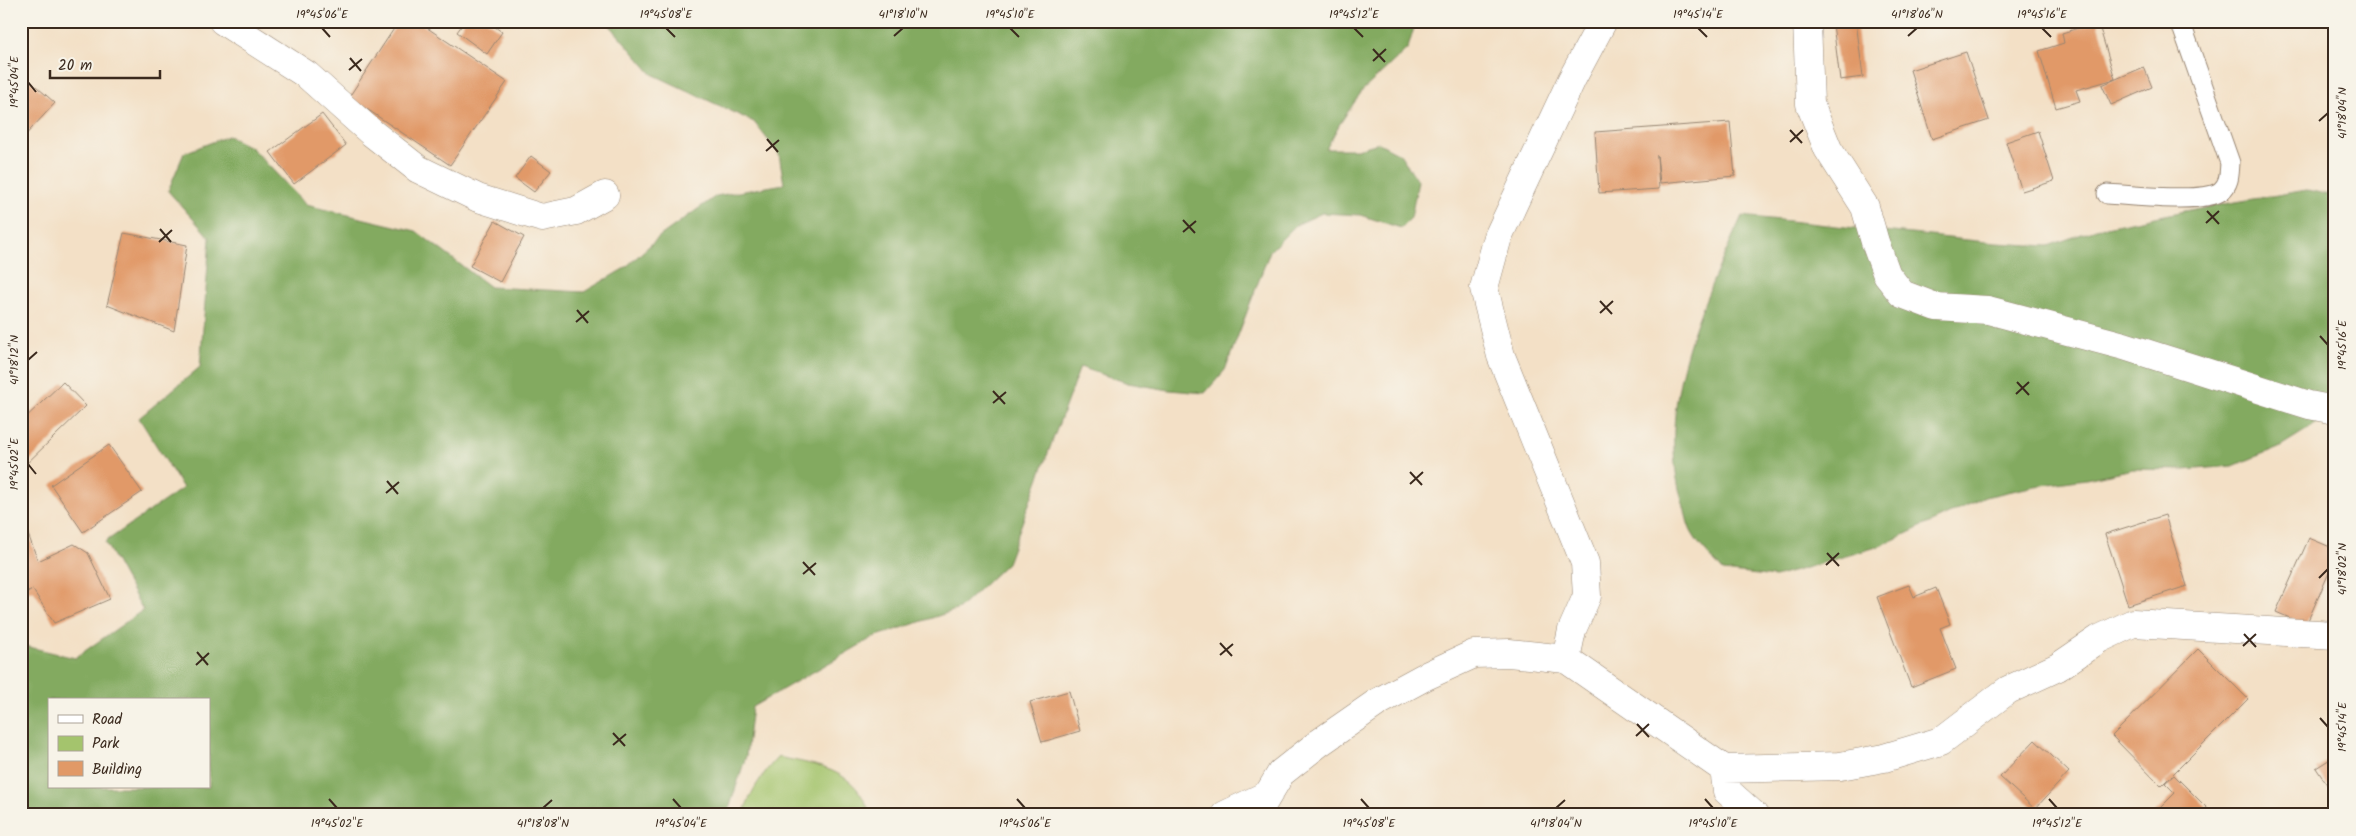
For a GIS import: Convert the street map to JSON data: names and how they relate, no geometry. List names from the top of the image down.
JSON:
{
  "legend": ["Road", "Park", "Building"],
  "scale_bar": "20 m",
  "coordinates": [
    "19°45'06\"E",
    "19°45'08\"E",
    "41°18'10\"N",
    "19°45'10\"E",
    "19°45'12\"E",
    "19°45'14\"E",
    "41°18'06\"N",
    "19°45'16\"E",
    "19°45'04\"E",
    "41°18'04\"N",
    "41°18'12\"N",
    "19°45'02\"E",
    "41°18'02\"N",
    "41°18'08\"N"
  ]
}
